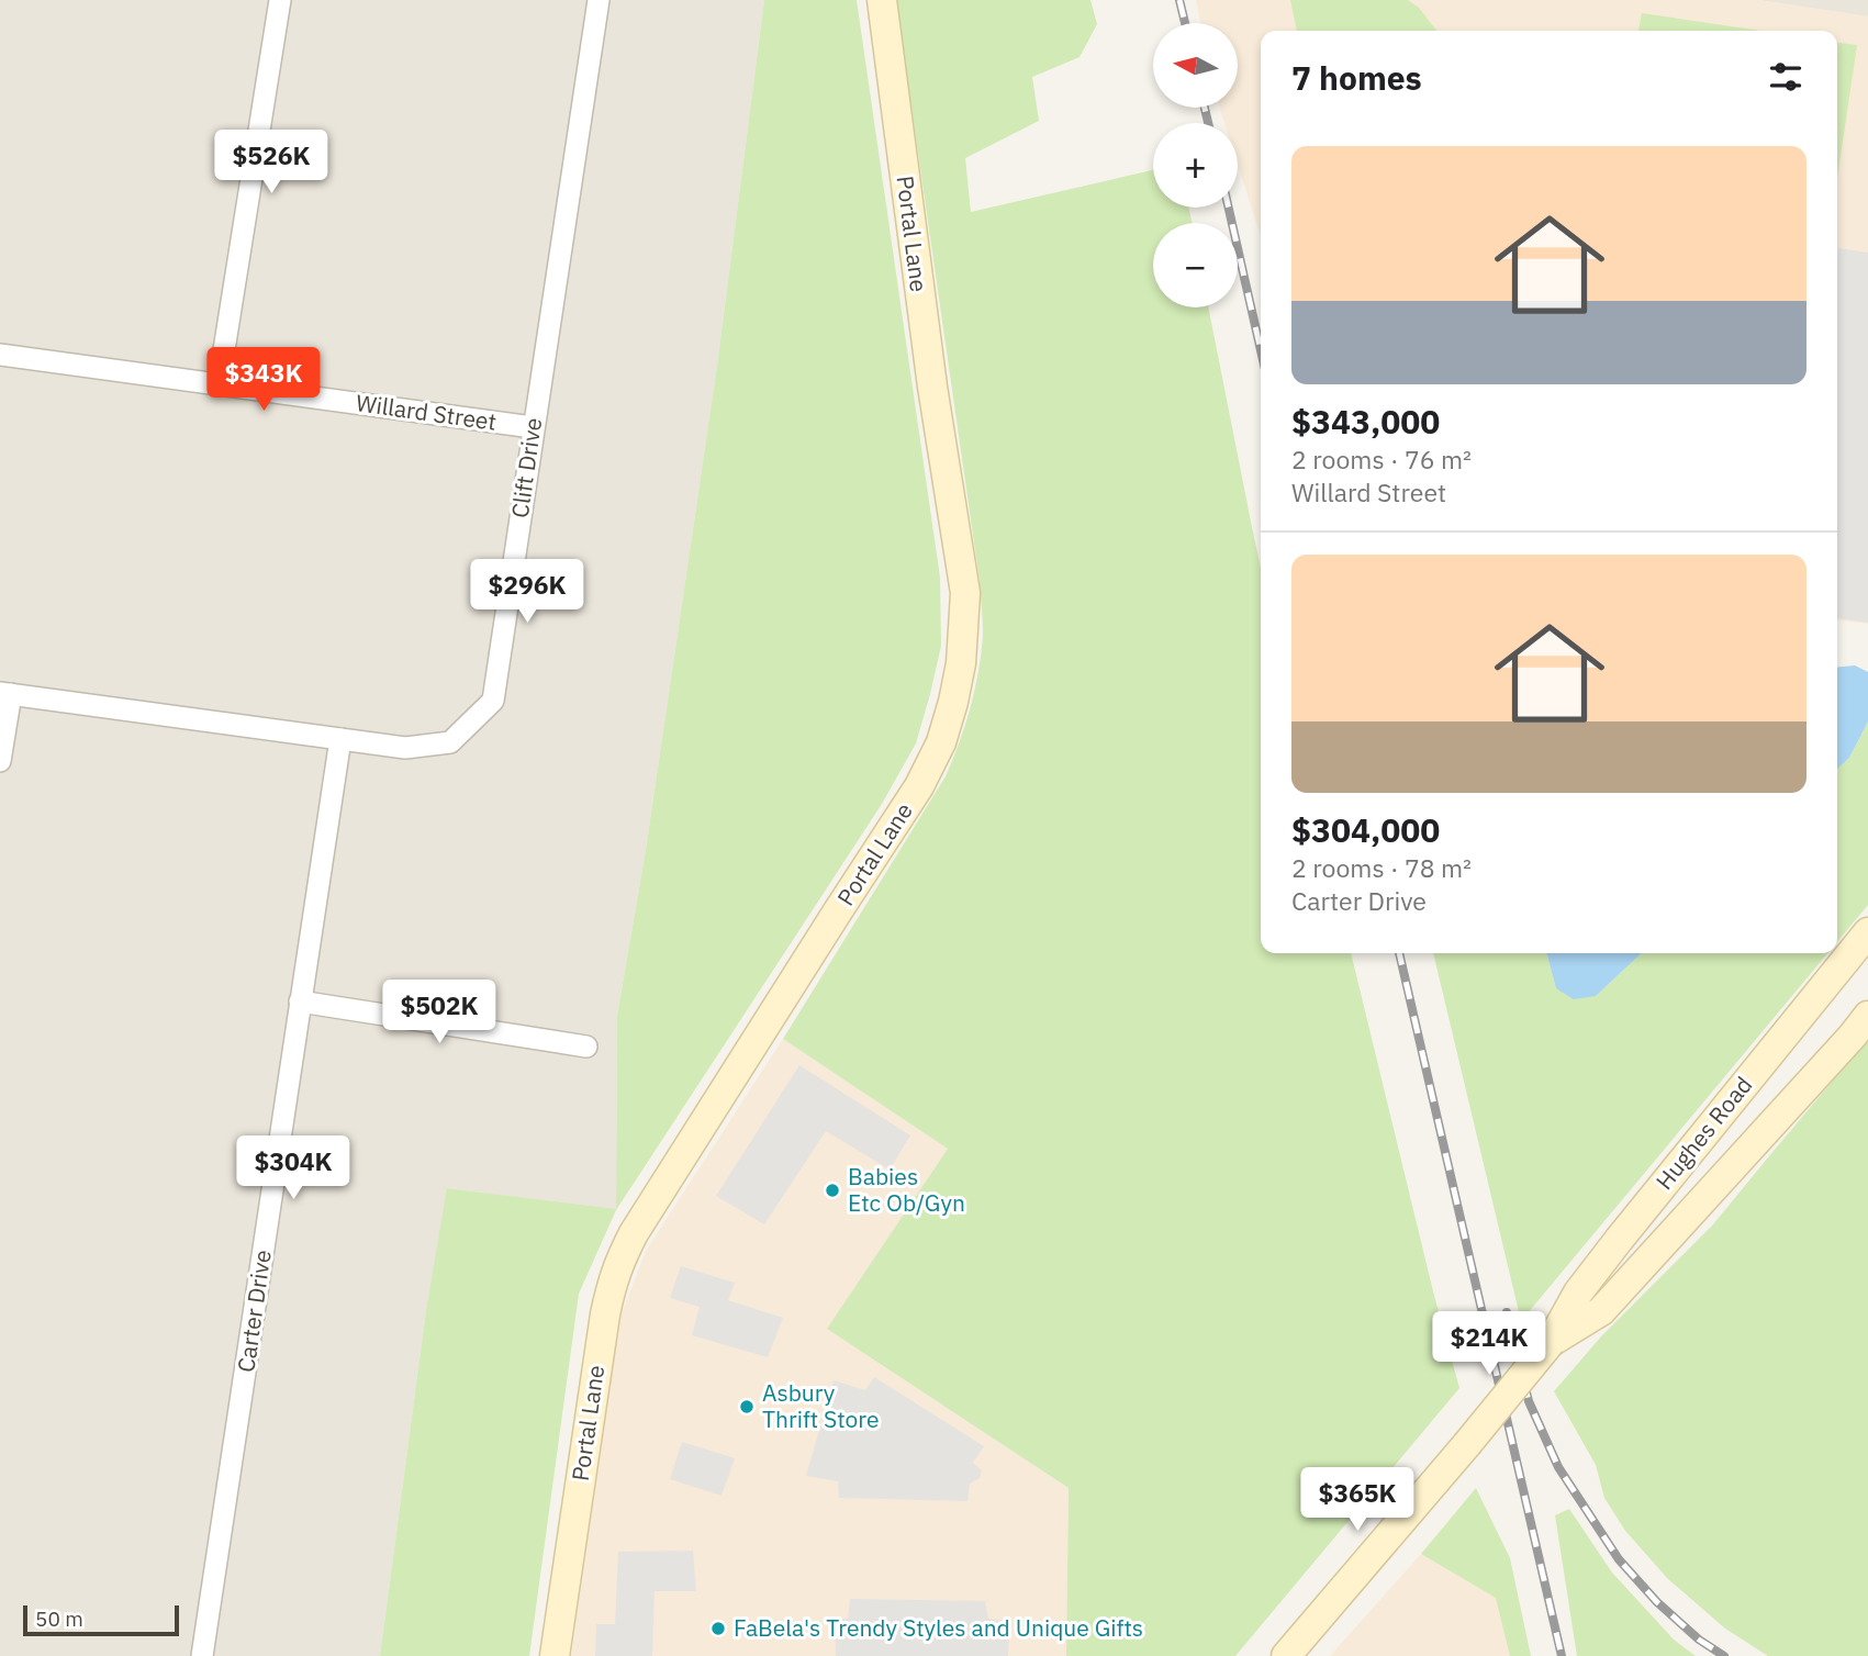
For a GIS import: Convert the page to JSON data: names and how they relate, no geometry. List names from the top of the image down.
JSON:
{
  "streets": {
    "street": [
      "Portal Lane",
      "Willard Street",
      "Clift Drive",
      "Hughes Road",
      "Carter Drive"
    ]
  },
  "crossings": [
    ["Willard Street", "Clift Drive"],
    ["Clift Drive", "Carter Drive"]
  ],
  "places": ["Babies Etc Ob/Gyn", "Asbury Thrift Store", "FaBela's Trendy Styles and Unique Gifts"],
  "scale_bar": "50 m",
  "north": "left",
  "page": {
    "map_buttons": ["+", "−"],
    "heading": "7 homes",
    "list": [
      {
        "name": "$343,000",
        "note": "2 rooms · 76 m² · Willard Street"
      },
      {
        "name": "$304,000",
        "note": "2 rooms · 78 m² · Carter Drive"
      }
    ],
    "price": [
      "$526K",
      "$343K",
      "$296K",
      "$502K",
      "$304K",
      "$214K",
      "$365K"
    ],
    "scale": "50 m"
  }
}
